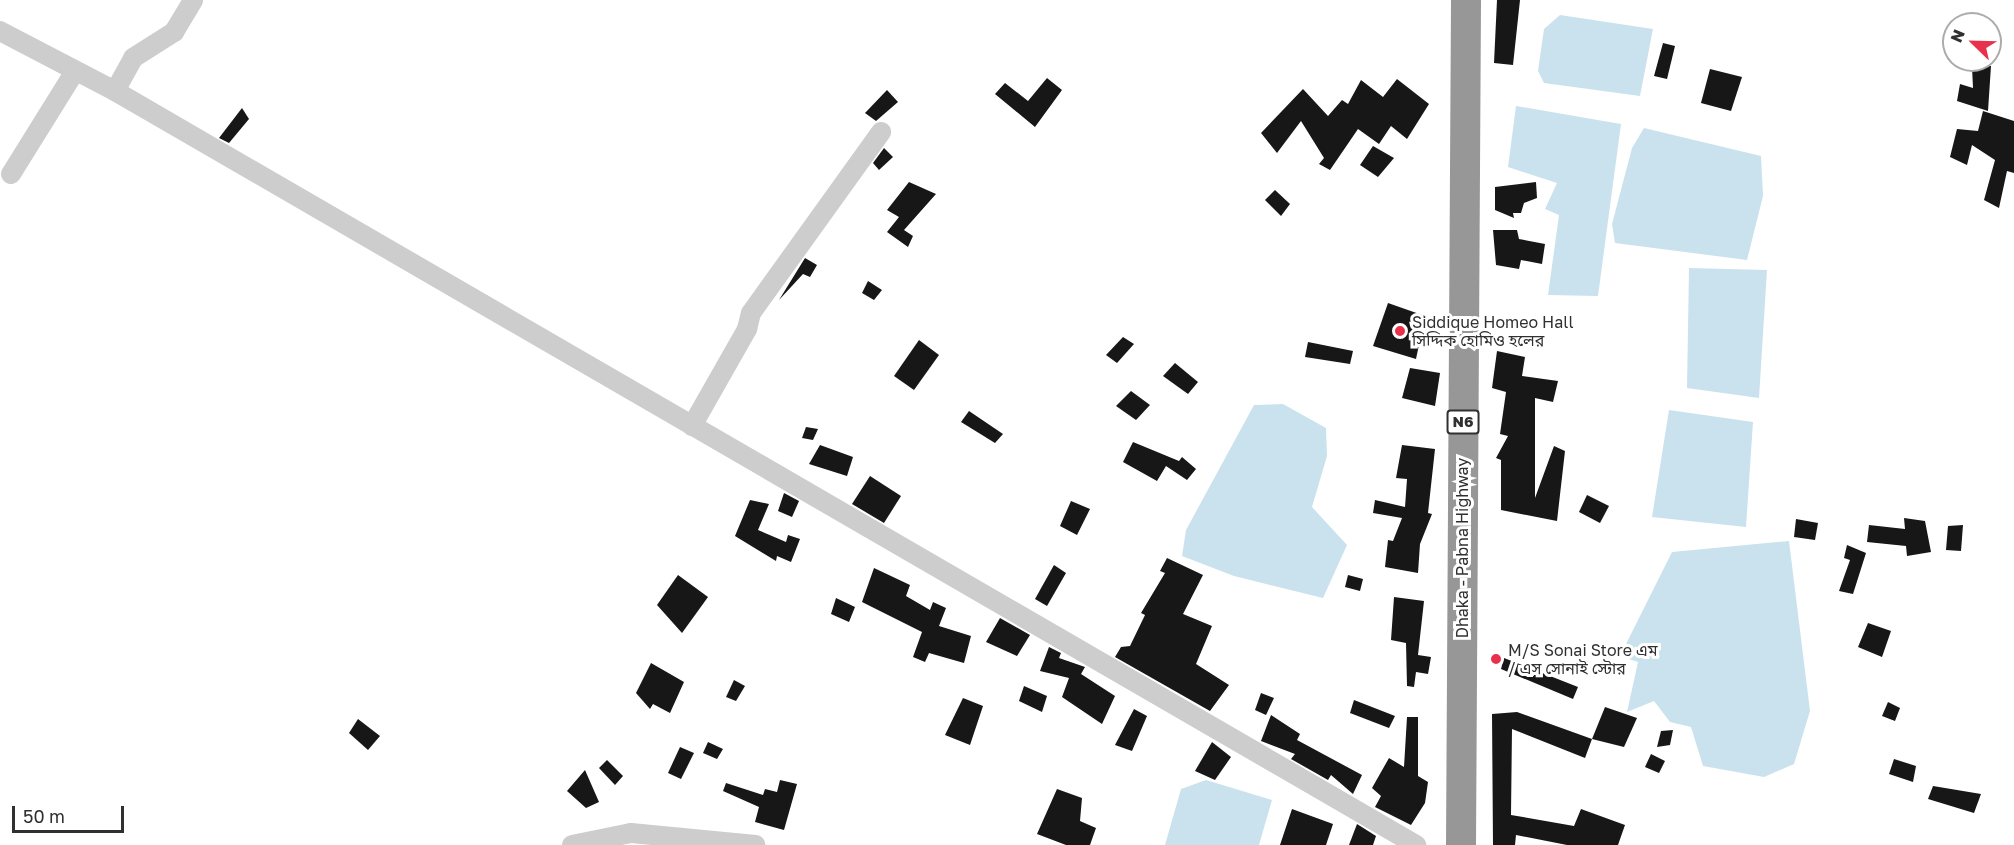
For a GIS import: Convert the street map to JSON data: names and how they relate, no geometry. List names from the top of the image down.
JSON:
{
  "streets": {
    "highway": ["N6", "Dhaka - Pabna Highway"]
  },
  "places": ["Siddique Homeo Hall সিদ্দিক হোমিও হলের", "M/S Sonai Store এম / এস সোনাই স্টোর"],
  "scale_bar": "50 m",
  "north": "top left"
}
